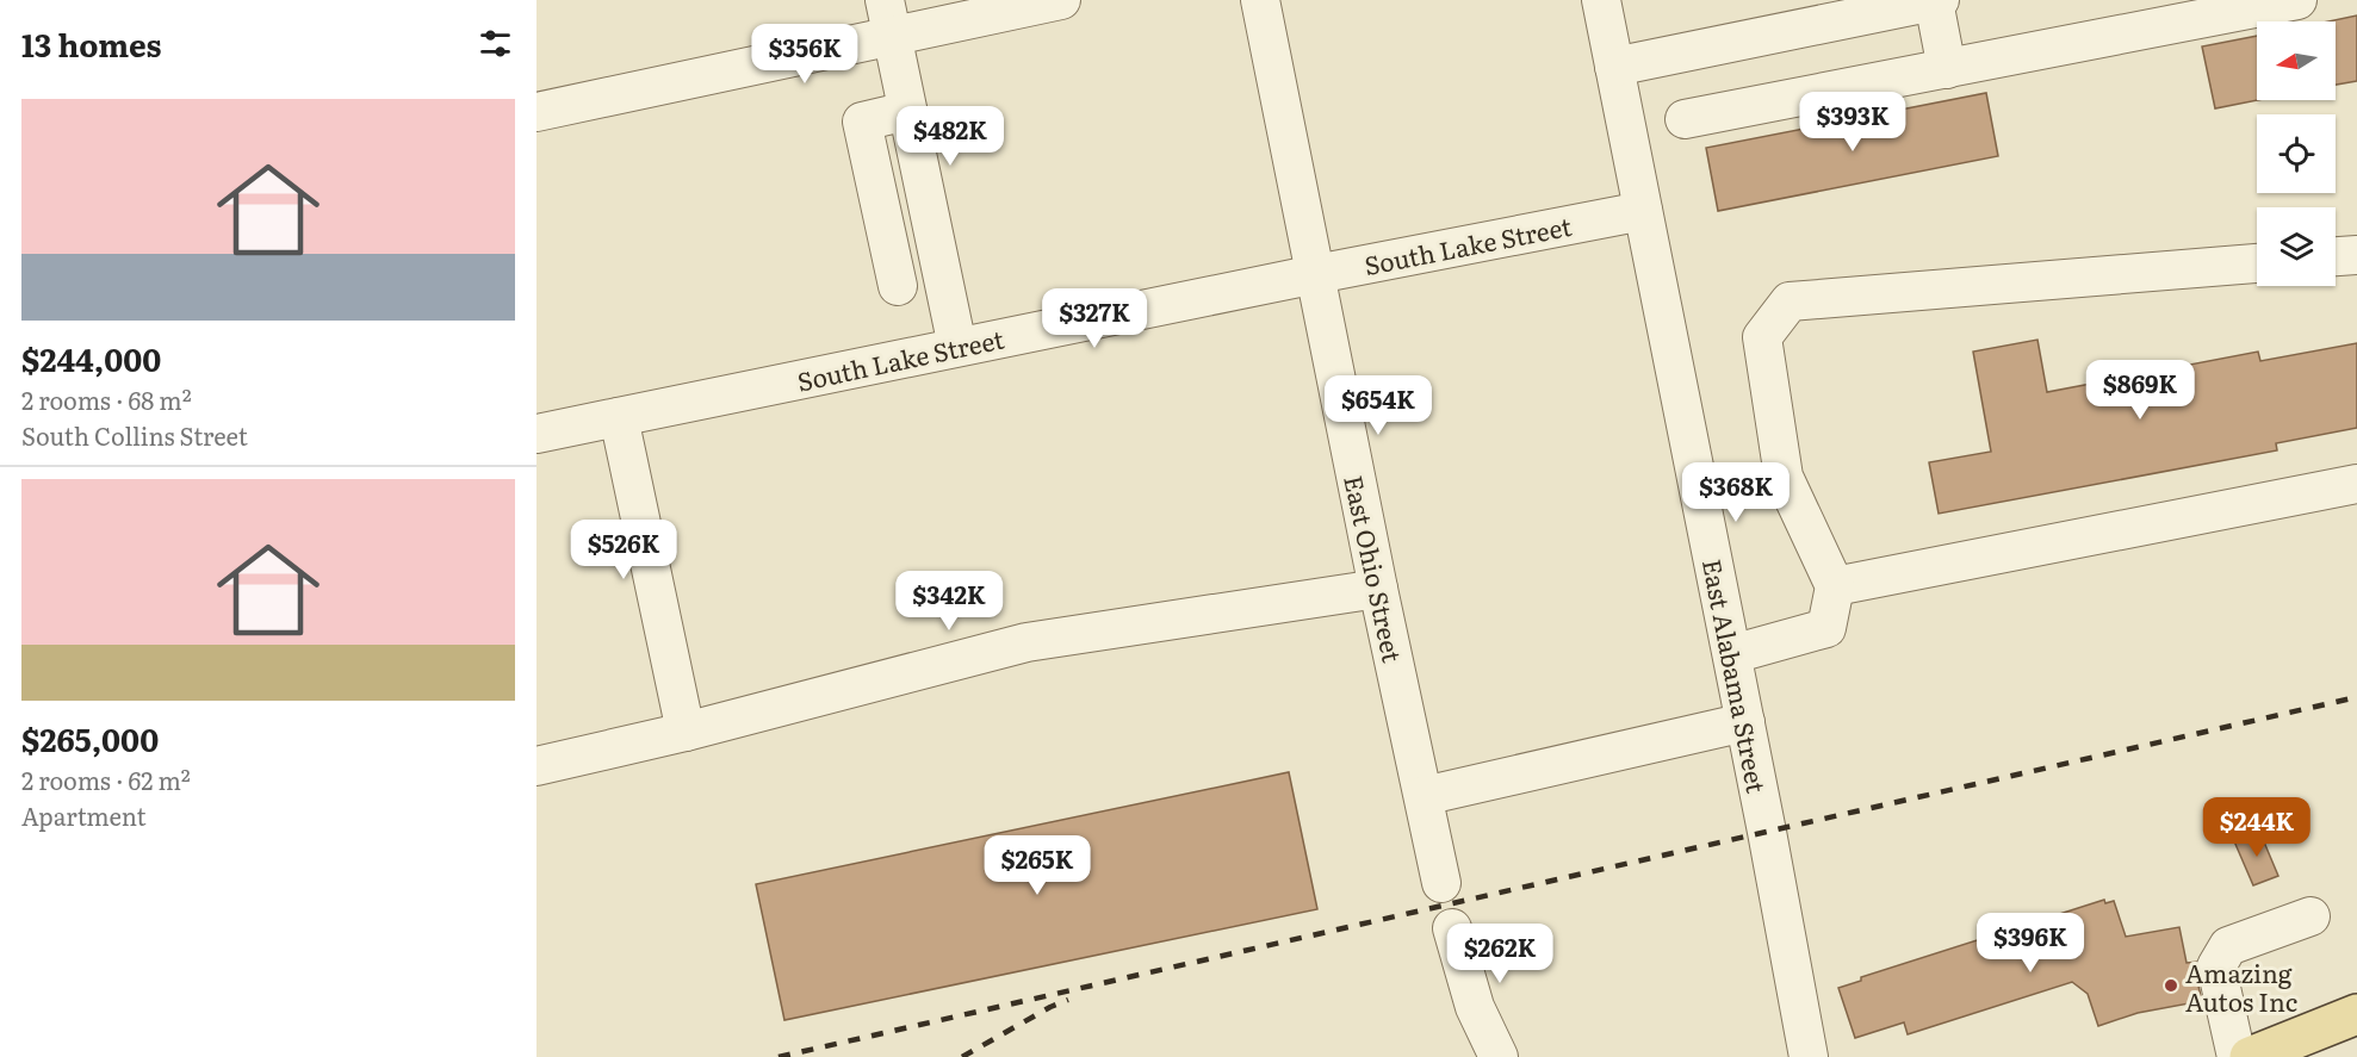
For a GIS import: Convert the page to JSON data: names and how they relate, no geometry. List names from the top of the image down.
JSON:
{
  "streets": {
    "street": ["South Lake Street", "East Ohio Street", "East Alabama Street"]
  },
  "crossings": [
    ["South Lake Street", "East Ohio Street"],
    ["South Lake Street", "East Alabama Street"]
  ],
  "places": ["Amazing Autos Inc"],
  "north": "left",
  "page": {
    "heading": "13 homes",
    "price": [
      "$356K",
      "$393K",
      "$482K",
      "$327K",
      "$869K",
      "$654K",
      "$368K",
      "$526K",
      "$342K",
      "$244K",
      "$265K",
      "$396K",
      "$262K"
    ],
    "list": [
      {
        "name": "$244,000",
        "note": "2 rooms · 68 m² · South Collins Street"
      },
      {
        "name": "$265,000",
        "note": "2 rooms · 62 m² · Apartment"
      }
    ]
  }
}
